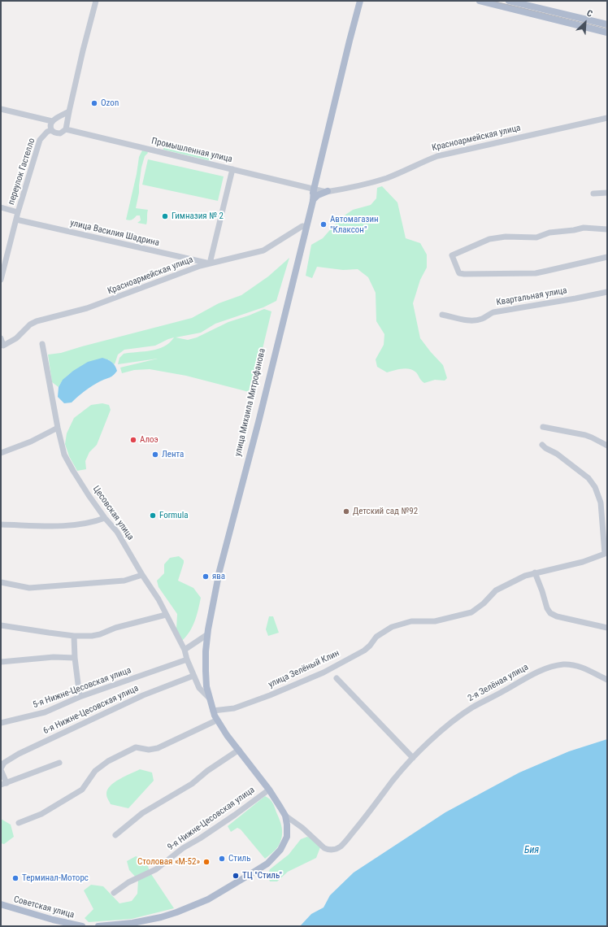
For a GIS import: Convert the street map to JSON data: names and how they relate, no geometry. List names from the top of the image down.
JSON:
{
  "streets": {
    "main road": ["улица Михаила Митрофанова", "Советская улица"],
    "street": [
      "Красноармейская улица",
      "Промышленная улица",
      "переулок Гастелло",
      "улица Василия Шадрина",
      "Квартальная улица",
      "Цесовская улица",
      "улица Зелёный Клин",
      "2-я Зелёная улица",
      "5-я Нижне-Цесовская улица",
      "6-я Нижне-Цесовская улица",
      "9-я Нижне-Цесовская улица"
    ]
  },
  "crossings": [
    ["Красноармейская улица", "Промышленная улица"],
    ["Красноармейская улица", "улица Василия Шадрина"],
    ["Красноармейская улица", "улица Михаила Митрофанова"],
    ["Промышленная улица", "переулок Гастелло"],
    ["Промышленная улица", "улица Михаила Митрофанова"],
    ["переулок Гастелло", "улица Василия Шадрина"],
    ["улица Михаила Митрофанова", "Цесовская улица"],
    ["улица Михаила Митрофанова", "улица Зелёный Клин"],
    ["улица Михаила Митрофанова", "9-я Нижне-Цесовская улица"],
    ["Цесовская улица", "5-я Нижне-Цесовская улица"],
    ["Цесовская улица", "6-я Нижне-Цесовская улица"]
  ],
  "water": ["Бия"],
  "places": [
    "Ozon",
    "Гимназия № 2",
    "Автомагазин \"Клаксон\"",
    "Алоэ",
    "Лента",
    "Детский сад №92",
    "Formula",
    "ява",
    "Стиль",
    "Столовая «М-52»",
    "ТЦ \"Стиль\"",
    "Терминал-Моторс"
  ],
  "north": "top right"
}
